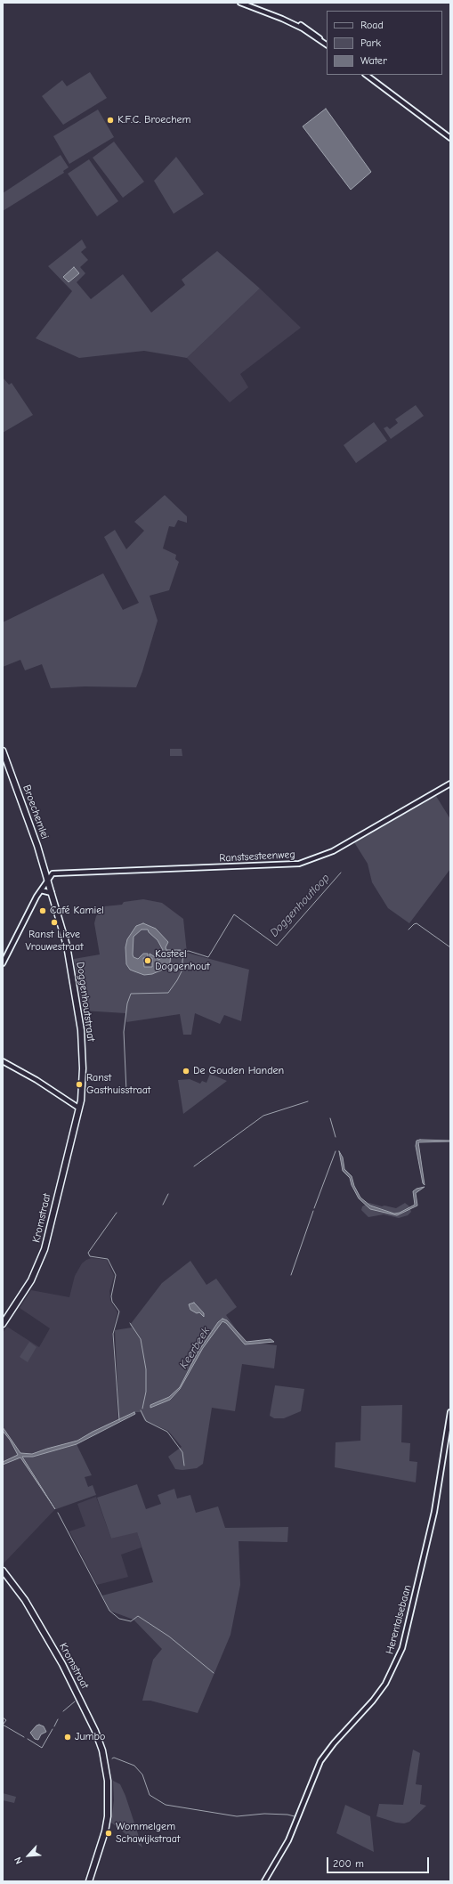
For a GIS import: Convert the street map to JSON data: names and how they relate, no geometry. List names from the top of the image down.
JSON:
{
  "streets": {
    "main road": ["Broechemlei", "Doggenhoutstraat", "Kromstraat"],
    "street": ["Ranstsesteenweg", "Herentalsebaan"]
  },
  "crossings": [
    ["Broechemlei", "Ranstsesteenweg"],
    ["Broechemlei", "Doggenhoutstraat"],
    ["Ranstsesteenweg", "Doggenhoutstraat"],
    ["Doggenhoutstraat", "Kromstraat"]
  ],
  "water": ["Doggenhoutloop", "Keerbeek"],
  "places": [
    "K.F.C. Broechem",
    "Café Kamiel",
    "Ranst Lieve Vrouwestraat",
    "Kasteel Doggenhout",
    "De Gouden Handen",
    "Ranst Gasthuisstraat",
    "Jumbo",
    "Wommelgem Schawijkstraat"
  ],
  "legend": ["Road", "Park", "Water"],
  "scale_bar": "200 m",
  "north": "bottom left"
}
